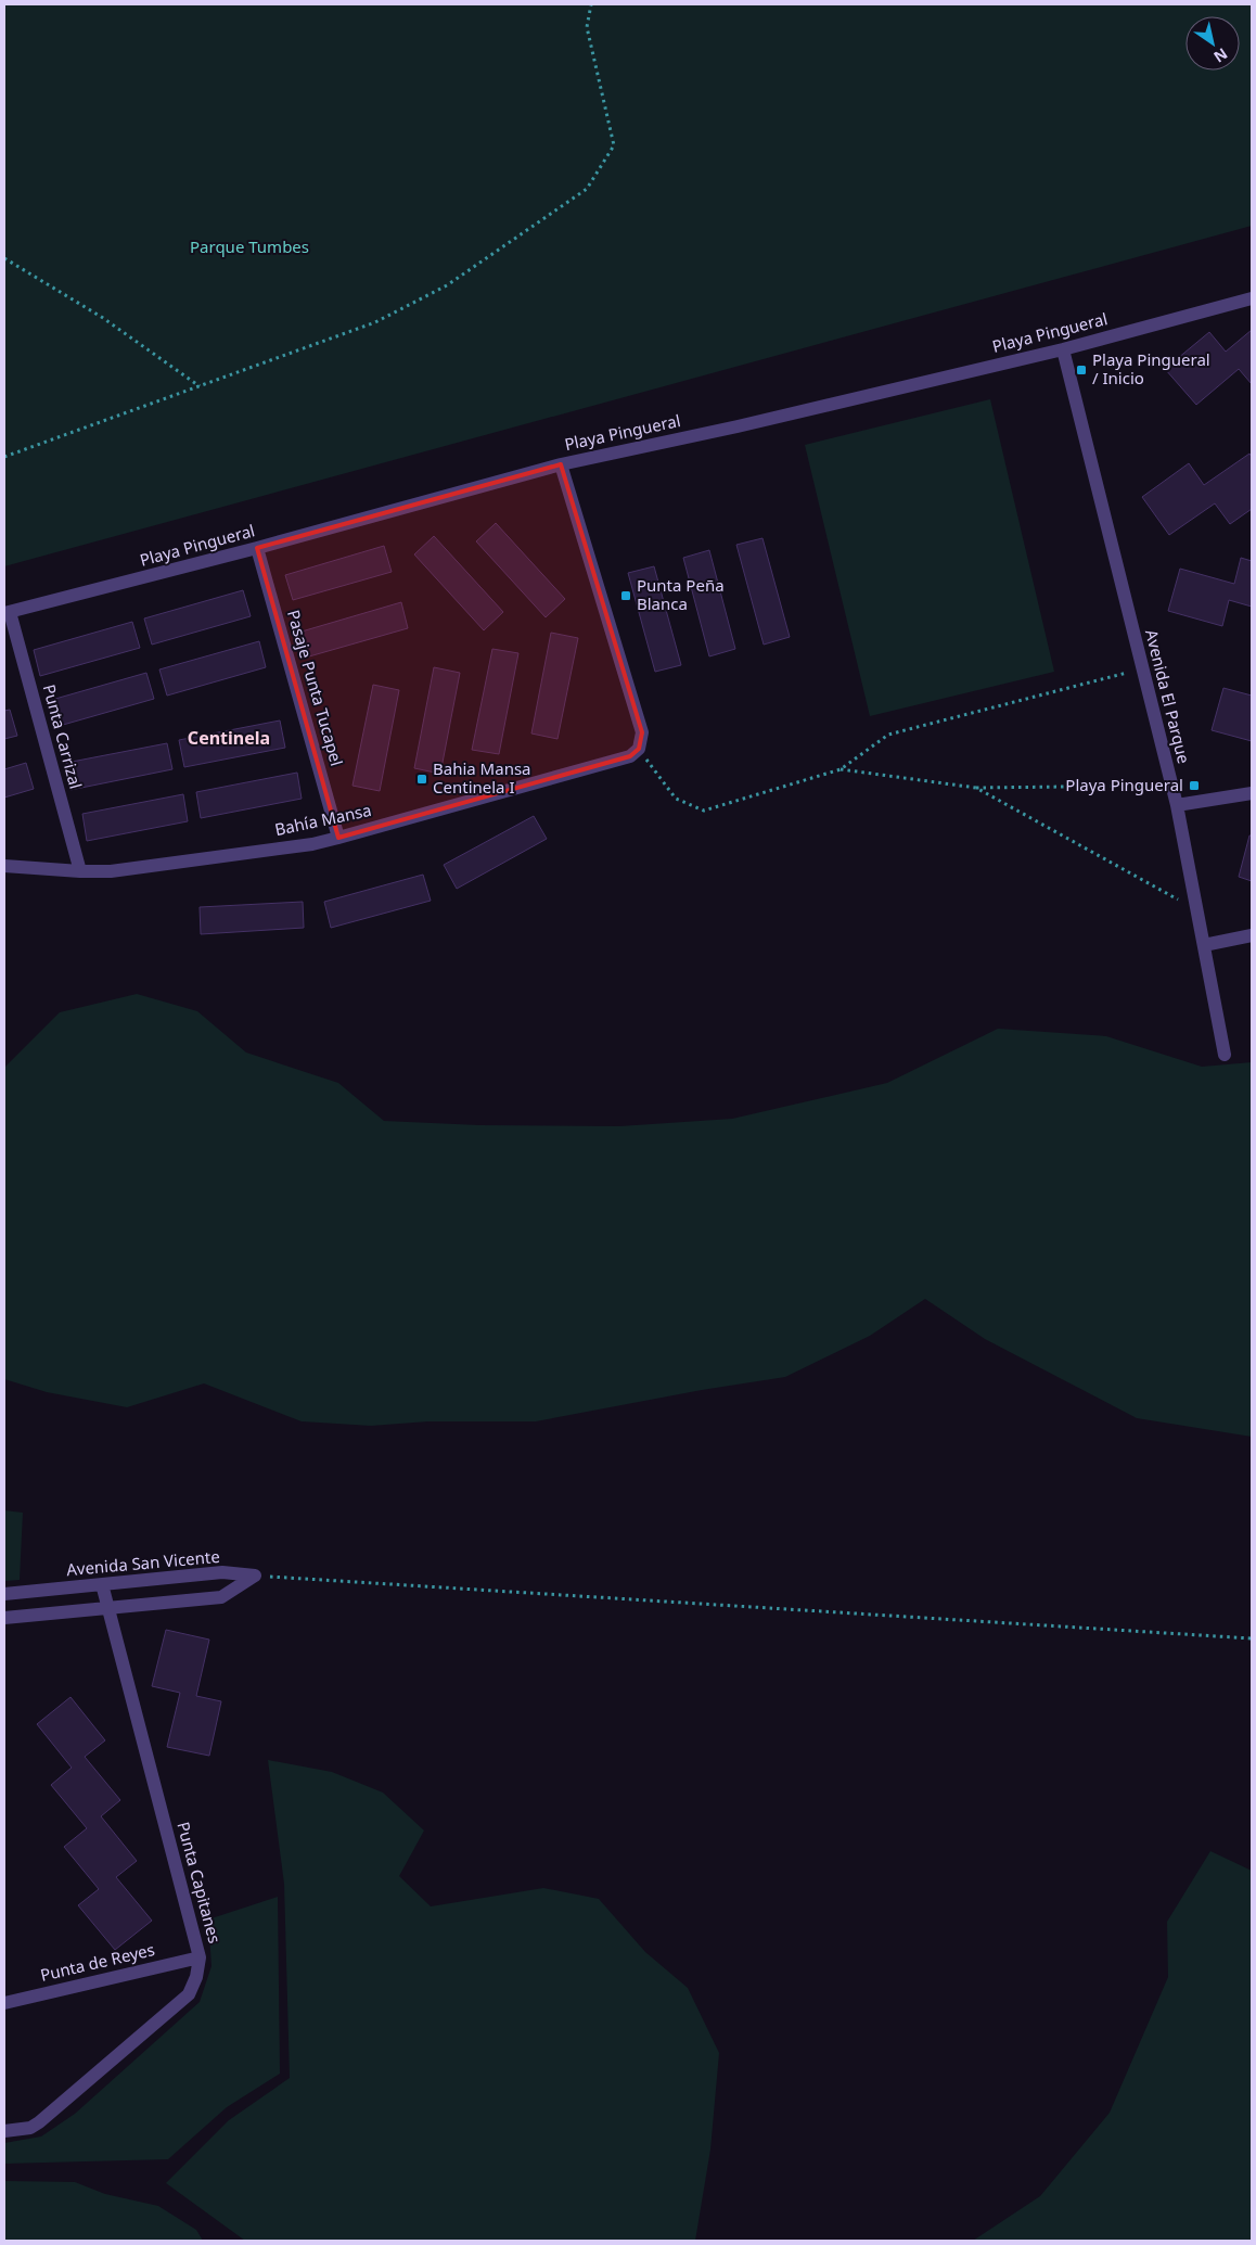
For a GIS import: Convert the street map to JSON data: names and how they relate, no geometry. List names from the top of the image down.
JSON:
{
  "streets": {
    "street": [
      "Playa Pingueral",
      "Pasaje Punta Tucapel",
      "Avenida El Parque",
      "Punta Carrizal",
      "Bahía Mansa",
      "Avenida San Vicente",
      "Punta Capitanes",
      "Punta de Reyes"
    ]
  },
  "crossings": [
    ["Playa Pingueral", "Pasaje Punta Tucapel"],
    ["Playa Pingueral", "Avenida El Parque"],
    ["Playa Pingueral", "Punta Carrizal"],
    ["Pasaje Punta Tucapel", "Bahía Mansa"],
    ["Punta Carrizal", "Bahía Mansa"],
    ["Avenida San Vicente", "Punta Capitanes"],
    ["Punta Capitanes", "Punta de Reyes"]
  ],
  "districts": ["Centinela"],
  "parks": ["Parque Tumbes"],
  "places": {
    "transit": [
      "Playa Pingueral / Inicio",
      "Punta Peña Blanca",
      "Bahia Mansa Centinela I",
      "Playa Pingueral"
    ]
  },
  "north": "bottom right"
}
